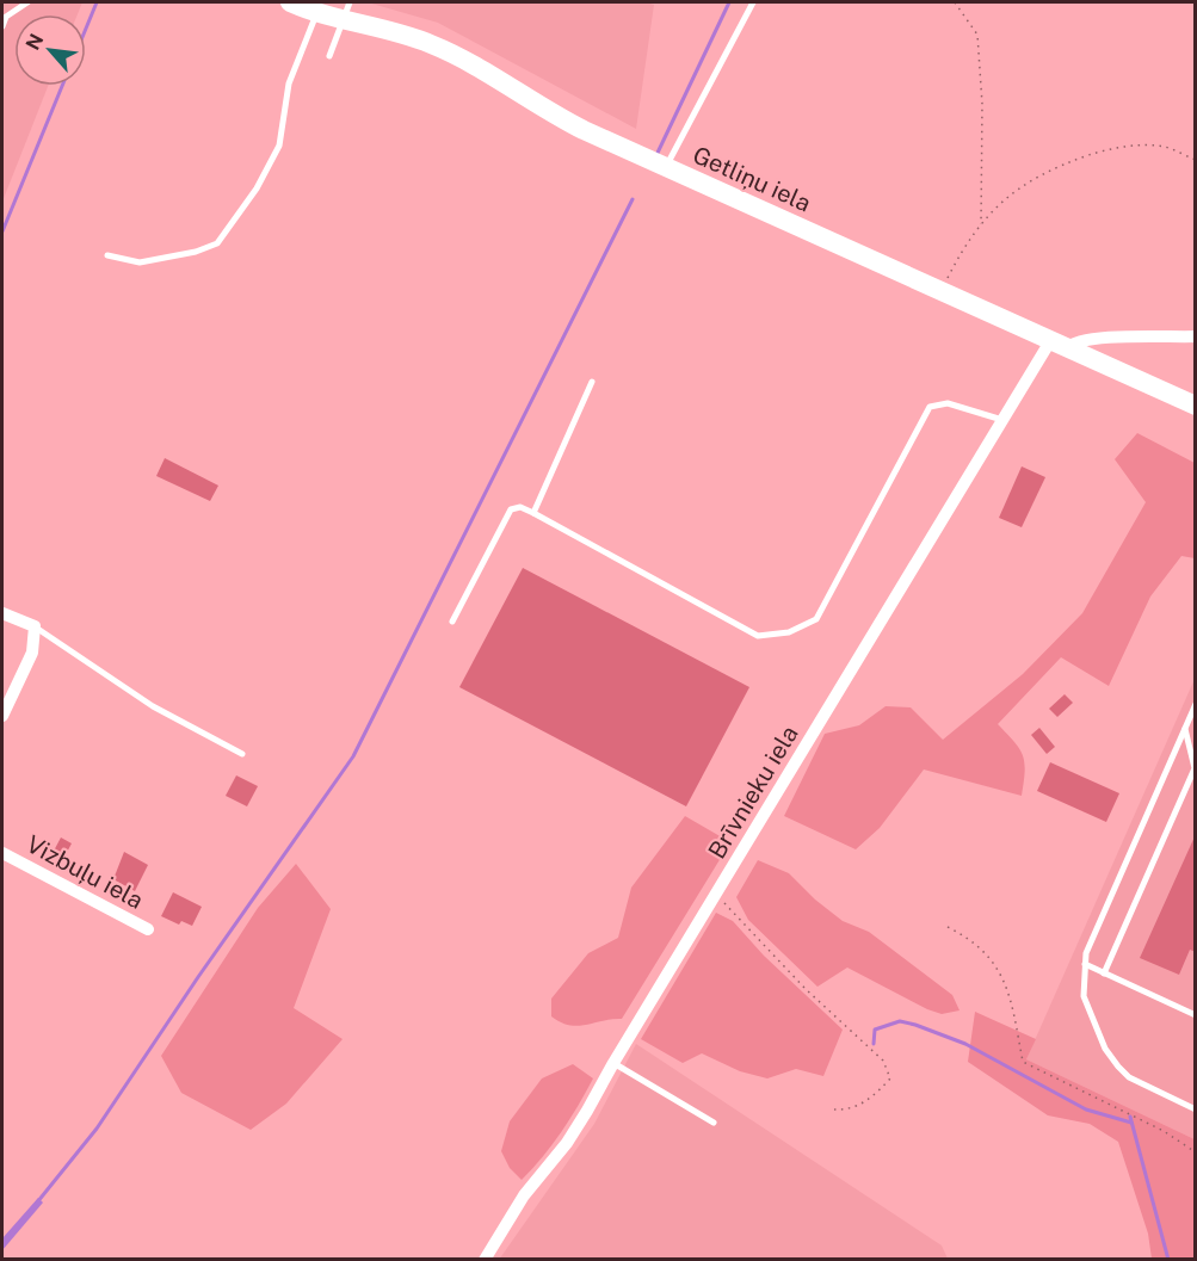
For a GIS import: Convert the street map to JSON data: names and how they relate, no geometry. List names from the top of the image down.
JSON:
{
  "streets": {
    "street": ["Getliņu iela", "Brīvnieku iela", "Vizbuļu iela"]
  },
  "crossings": [
    ["Getliņu iela", "Brīvnieku iela"]
  ],
  "north": "top left"
}
